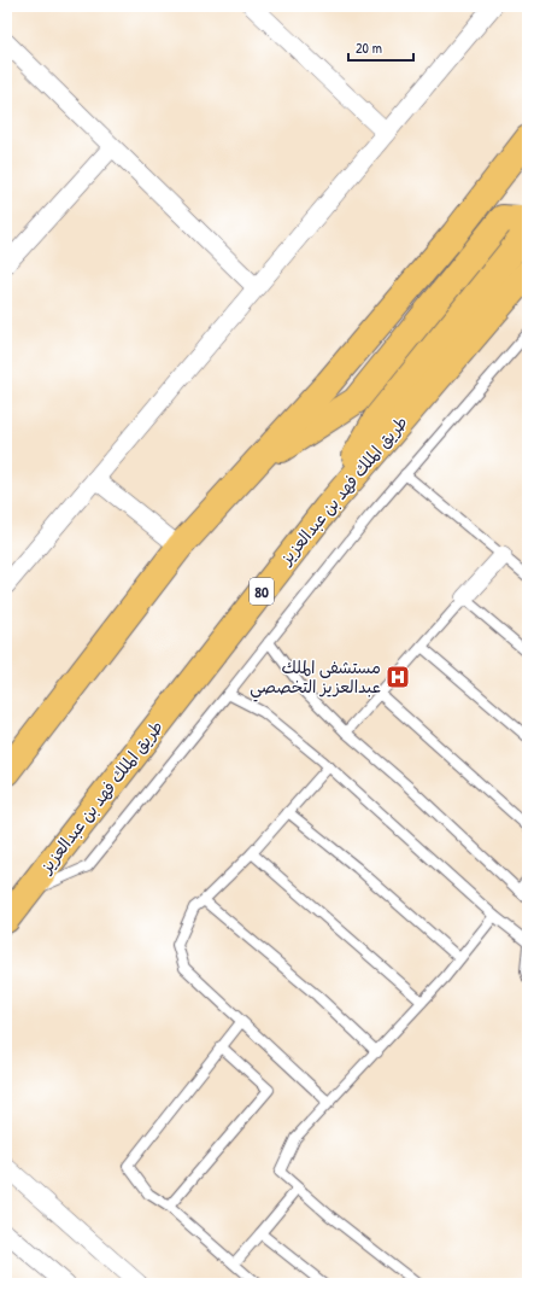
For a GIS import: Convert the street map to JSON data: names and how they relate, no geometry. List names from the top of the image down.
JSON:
{
  "streets": {
    "highway": ["طريق الملك فهد بن عبدالعزيز", "80"]
  },
  "places": {
    "hospital": ["مستشفى الملك عبدالعزيز التخصصي"]
  },
  "scale_bar": "20 m"
}
